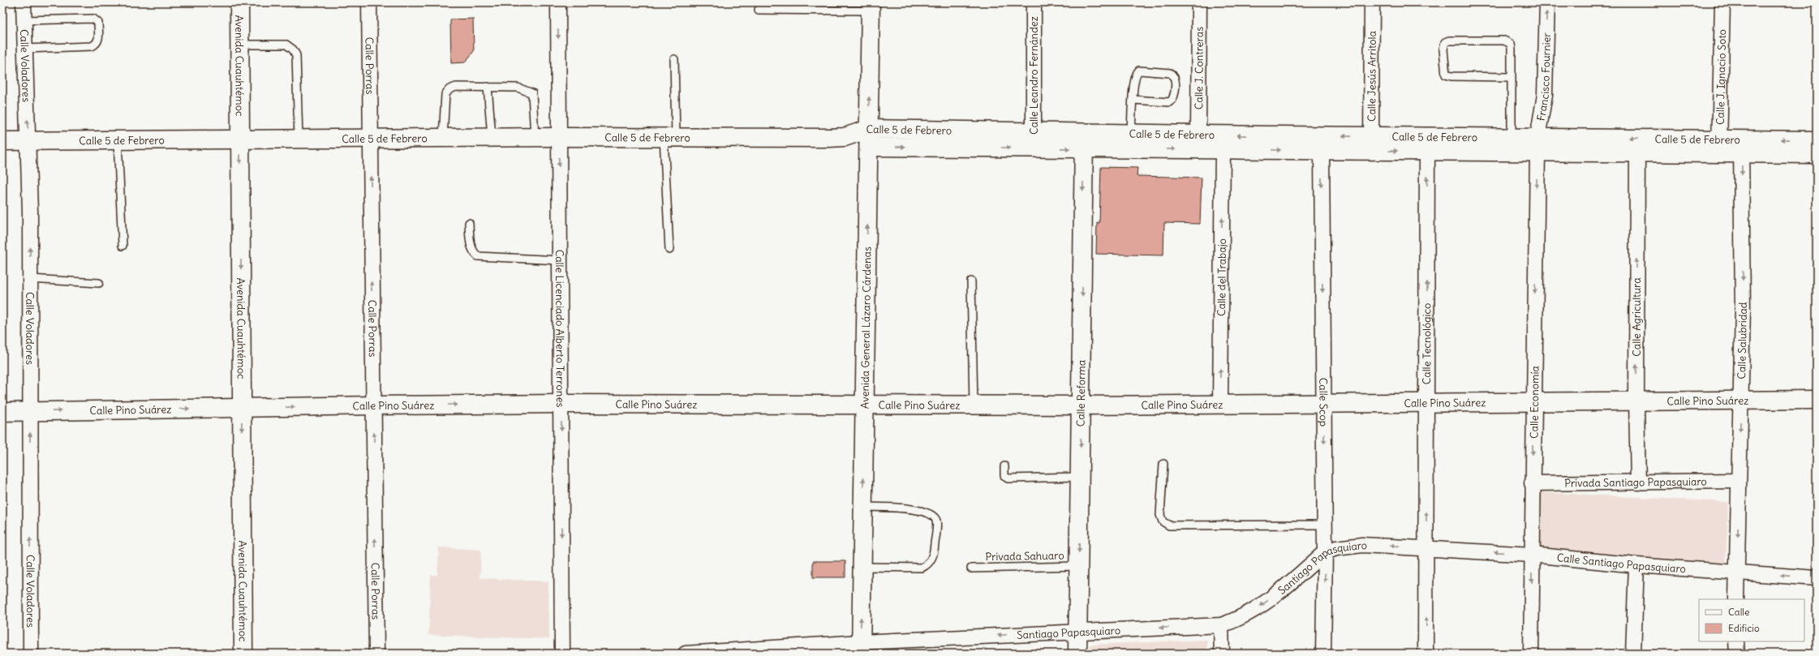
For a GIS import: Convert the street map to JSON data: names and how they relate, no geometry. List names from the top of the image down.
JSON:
{
  "streets": {
    "street": [
      "Calle Voladores",
      "Avenida Cuauhtémoc",
      "Calle Porras",
      "Calle J. Contreras",
      "Calle Leandro Fernández",
      "Calle Jesús Arritola",
      "Francisco Fournier",
      "Calle J. Ignacio Soto",
      "Calle 5 de Febrero",
      "Calle del Trabajo",
      "Calle Agricultura",
      "Calle Licenciado Alberto Terrones",
      "Avenida General Lázaro Cárdenas",
      "Calle Salubridad",
      "Calle Tecnológico",
      "Calle Reforma",
      "Calle Pino Suárez",
      "Calle Scop",
      "Calle Economía",
      "Privada Santiago Papasquiaro",
      "Calle Santiago Papasquiaro",
      "Santiago Papasquiaro"
    ],
    "lane": ["Privada Sahuaro"]
  },
  "crossings": [
    ["Calle Voladores", "Calle 5 de Febrero"],
    ["Calle Voladores", "Calle Pino Suárez"],
    ["Avenida Cuauhtémoc", "Calle 5 de Febrero"],
    ["Avenida Cuauhtémoc", "Calle Pino Suárez"],
    ["Calle Porras", "Calle 5 de Febrero"],
    ["Calle Porras", "Calle Pino Suárez"],
    ["Calle J. Contreras", "Calle 5 de Febrero"],
    ["Calle Leandro Fernández", "Calle 5 de Febrero"],
    ["Calle Jesús Arritola", "Calle 5 de Febrero"],
    ["Francisco Fournier", "Calle 5 de Febrero"],
    ["Francisco Fournier", "Calle Economía"],
    ["Calle J. Ignacio Soto", "Calle 5 de Febrero"],
    ["Calle 5 de Febrero", "Calle del Trabajo"],
    ["Calle 5 de Febrero", "Calle Agricultura"],
    ["Calle 5 de Febrero", "Calle Licenciado Alberto Terrones"],
    ["Calle 5 de Febrero", "Avenida General Lázaro Cárdenas"],
    ["Calle 5 de Febrero", "Calle Salubridad"],
    ["Calle 5 de Febrero", "Calle Tecnológico"],
    ["Calle 5 de Febrero", "Calle Reforma"],
    ["Calle 5 de Febrero", "Calle Scop"],
    ["Calle 5 de Febrero", "Calle Economía"],
    ["Calle del Trabajo", "Calle Pino Suárez"],
    ["Calle Agricultura", "Calle Pino Suárez"],
    ["Calle Agricultura", "Privada Santiago Papasquiaro"],
    ["Calle Licenciado Alberto Terrones", "Calle Pino Suárez"],
    ["Avenida General Lázaro Cárdenas", "Calle Pino Suárez"],
    ["Avenida General Lázaro Cárdenas", "Santiago Papasquiaro"],
    ["Calle Salubridad", "Calle Pino Suárez"],
    ["Calle Salubridad", "Privada Santiago Papasquiaro"],
    ["Calle Salubridad", "Calle Santiago Papasquiaro"],
    ["Calle Tecnológico", "Calle Pino Suárez"],
    ["Calle Tecnológico", "Calle Santiago Papasquiaro"],
    ["Calle Tecnológico", "Santiago Papasquiaro"],
    ["Calle Reforma", "Calle Pino Suárez"],
    ["Calle Reforma", "Privada Sahuaro"],
    ["Calle Reforma", "Santiago Papasquiaro"],
    ["Calle Pino Suárez", "Calle Scop"],
    ["Calle Pino Suárez", "Calle Economía"],
    ["Calle Scop", "Santiago Papasquiaro"],
    ["Calle Economía", "Privada Santiago Papasquiaro"],
    ["Calle Economía", "Calle Santiago Papasquiaro"],
    ["Calle Santiago Papasquiaro", "Santiago Papasquiaro"]
  ],
  "one_way": [
    "Calle Voladores",
    "Avenida Cuauhtémoc",
    "Calle Porras",
    "Francisco Fournier",
    "Calle del Trabajo",
    "Calle Agricultura",
    "Calle Licenciado Alberto Terrones",
    "Avenida General Lázaro Cárdenas",
    "Calle Salubridad",
    "Calle Tecnológico",
    "Calle Reforma",
    "Calle Scop",
    "Calle Economía",
    "Calle Santiago Papasquiaro",
    "Santiago Papasquiaro"
  ],
  "legend": ["Calle", "Edificio"]
}
